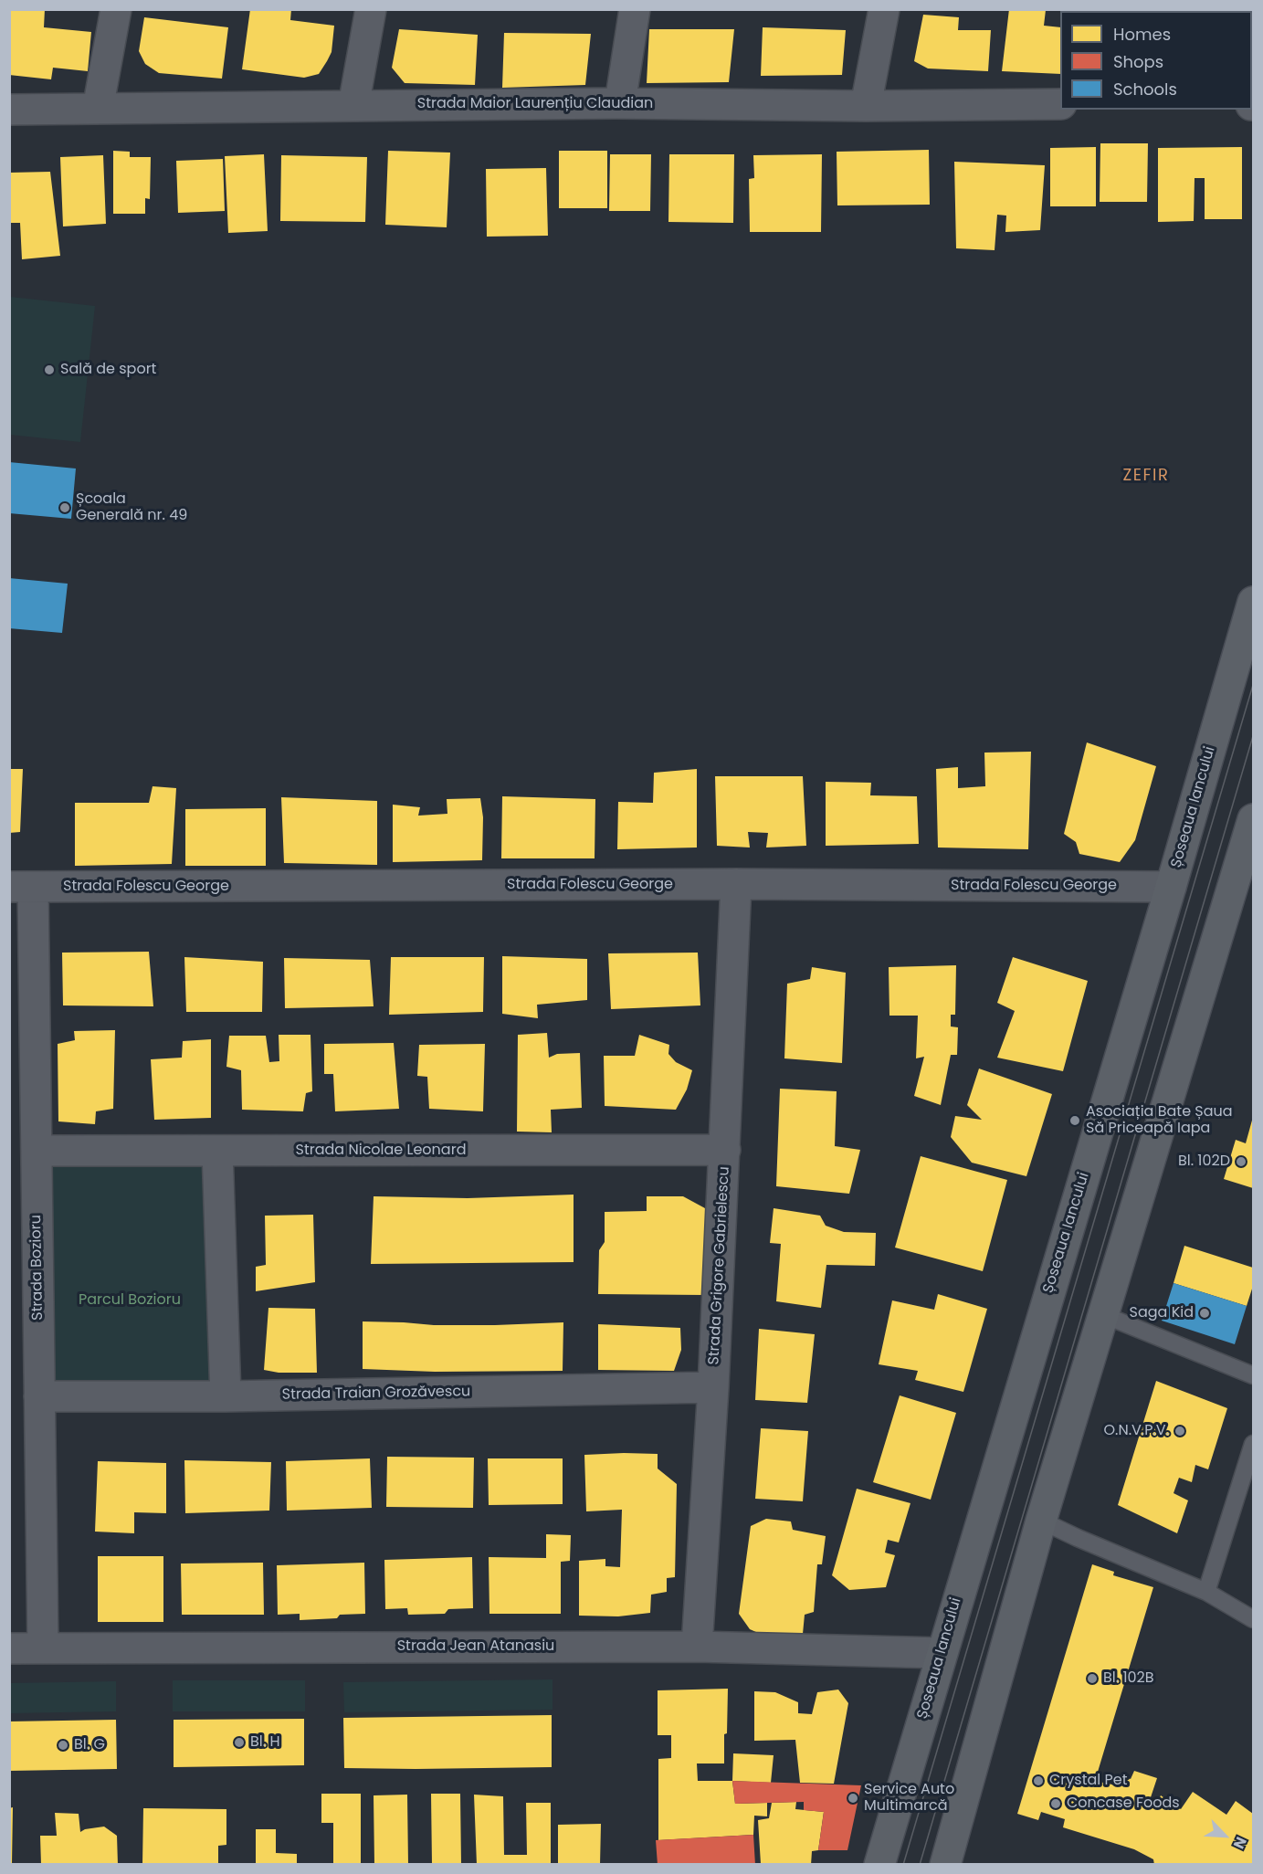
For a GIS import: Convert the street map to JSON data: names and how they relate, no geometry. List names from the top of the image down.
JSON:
{
  "streets": {
    "main road": ["Șoseaua Iancului"],
    "street": [
      "Strada Maior Laurențiu Claudian",
      "Strada Folescu George",
      "Strada Nicolae Leonard",
      "Strada Grigore Gabrielescu",
      "Strada Bozioru",
      "Strada Traian Grozăvescu",
      "Strada Jean Atanasiu"
    ]
  },
  "crossings": [
    ["Șoseaua Iancului", "Strada Folescu George"],
    ["Șoseaua Iancului", "Strada Jean Atanasiu"],
    ["Strada Folescu George", "Strada Grigore Gabrielescu"],
    ["Strada Folescu George", "Strada Bozioru"],
    ["Strada Nicolae Leonard", "Strada Grigore Gabrielescu"],
    ["Strada Nicolae Leonard", "Strada Bozioru"],
    ["Strada Grigore Gabrielescu", "Strada Traian Grozăvescu"],
    ["Strada Grigore Gabrielescu", "Strada Jean Atanasiu"],
    ["Strada Bozioru", "Strada Traian Grozăvescu"],
    ["Strada Bozioru", "Strada Jean Atanasiu"]
  ],
  "districts": ["ZEFIR"],
  "parks": ["Parcul Bozioru"],
  "places": [
    "Sală de sport",
    "Școala Generală nr. 49",
    "Asociația Bate Șaua Să Priceapă Iapa",
    "Bl. 102D",
    "Saga Kid",
    "O.N.V.P.V.",
    "Bl. 102B",
    "Bl. H",
    "Bl. G",
    "Crystal Pet",
    "Service Auto Multimarcă",
    "Concase Foods"
  ],
  "legend": ["Homes", "Shops", "Schools"],
  "north": "bottom right"
}
